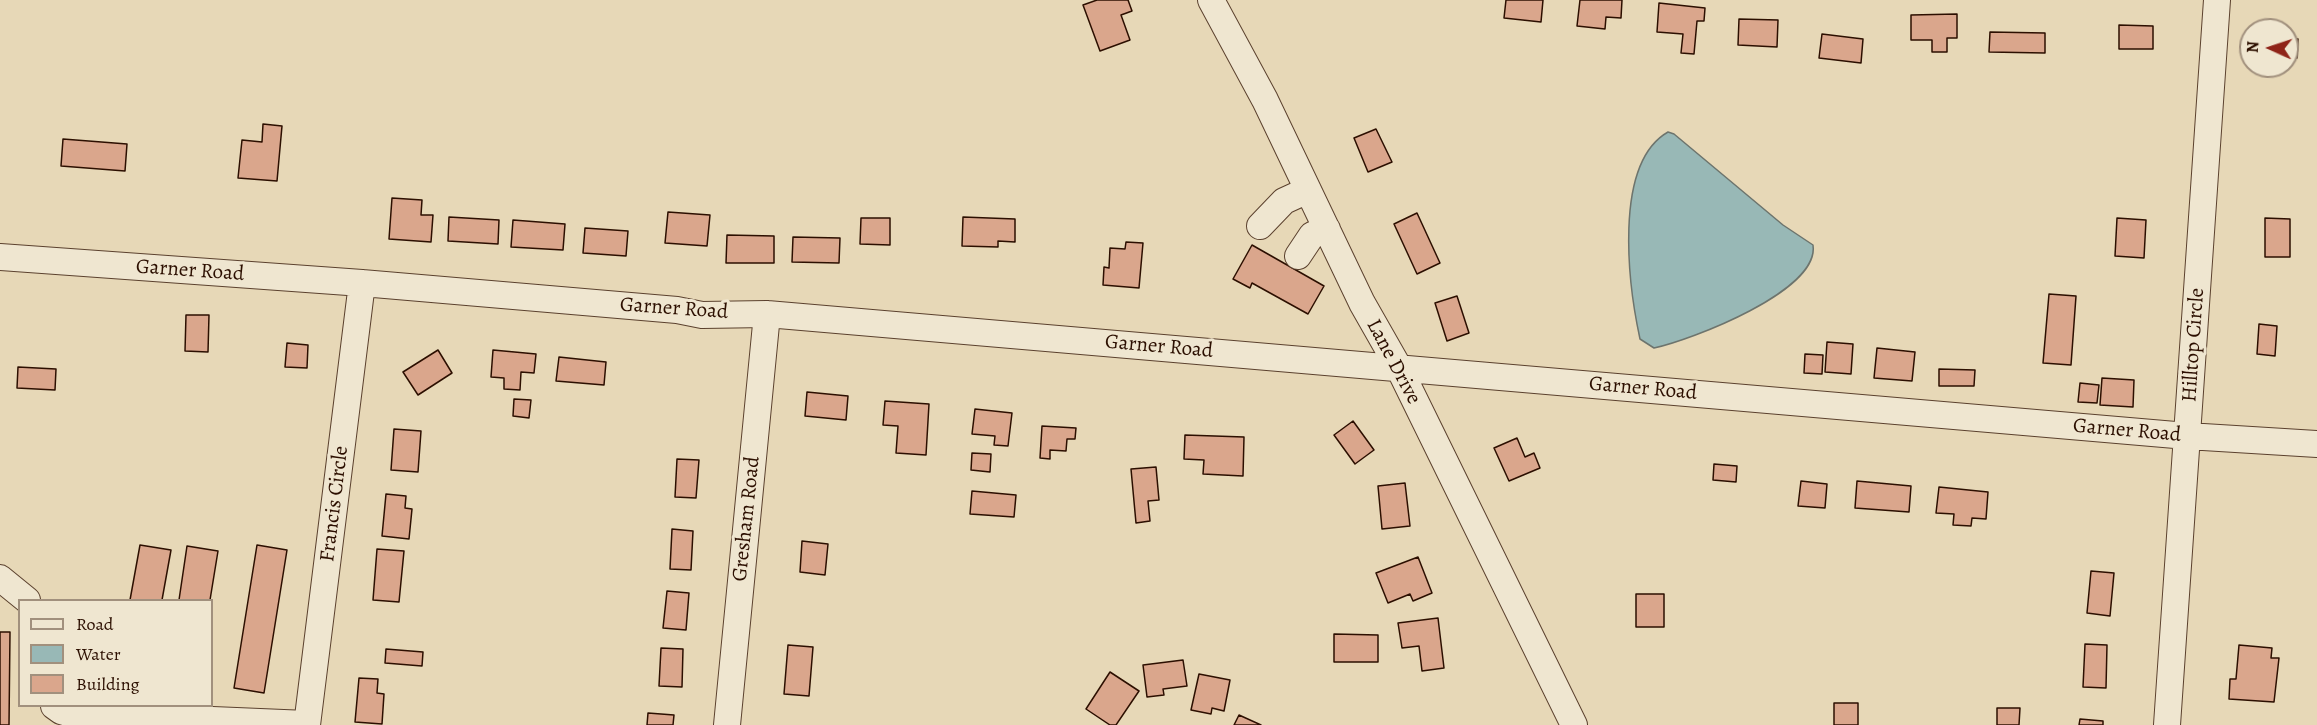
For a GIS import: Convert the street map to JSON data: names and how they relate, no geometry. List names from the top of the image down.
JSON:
{
  "streets": {
    "street": [
      "Garner Road",
      "Hilltop Circle",
      "Lane Drive",
      "Francis Circle",
      "Gresham Road"
    ]
  },
  "crossings": [
    ["Garner Road", "Hilltop Circle"],
    ["Garner Road", "Lane Drive"],
    ["Garner Road", "Francis Circle"],
    ["Garner Road", "Gresham Road"]
  ],
  "legend": ["Road", "Water", "Building"],
  "north": "left"
}
